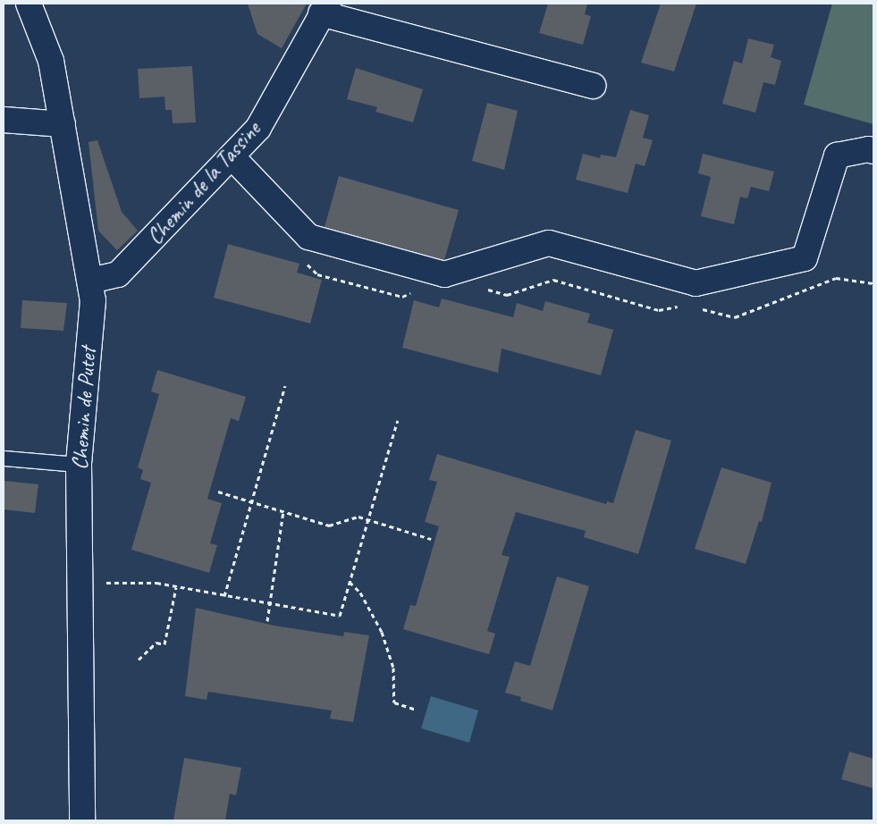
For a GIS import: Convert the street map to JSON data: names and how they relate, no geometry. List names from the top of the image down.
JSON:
{
  "streets": {
    "street": ["Chemin de la Tassine", "Chemin de Putet"]
  },
  "crossings": [
    ["Chemin de la Tassine", "Chemin de Putet"]
  ]
}
